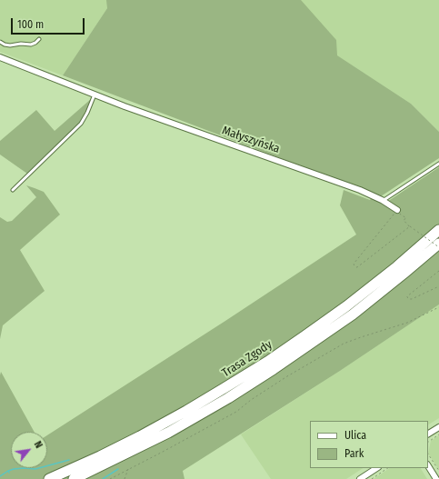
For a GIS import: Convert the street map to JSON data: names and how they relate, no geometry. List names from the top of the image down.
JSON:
{
  "streets": {
    "highway": ["Trasa Zgody"],
    "street": ["Małyszyńska"]
  },
  "legend": ["Ulica", "Park"],
  "scale_bar": "100 m",
  "north": "top right"
}
